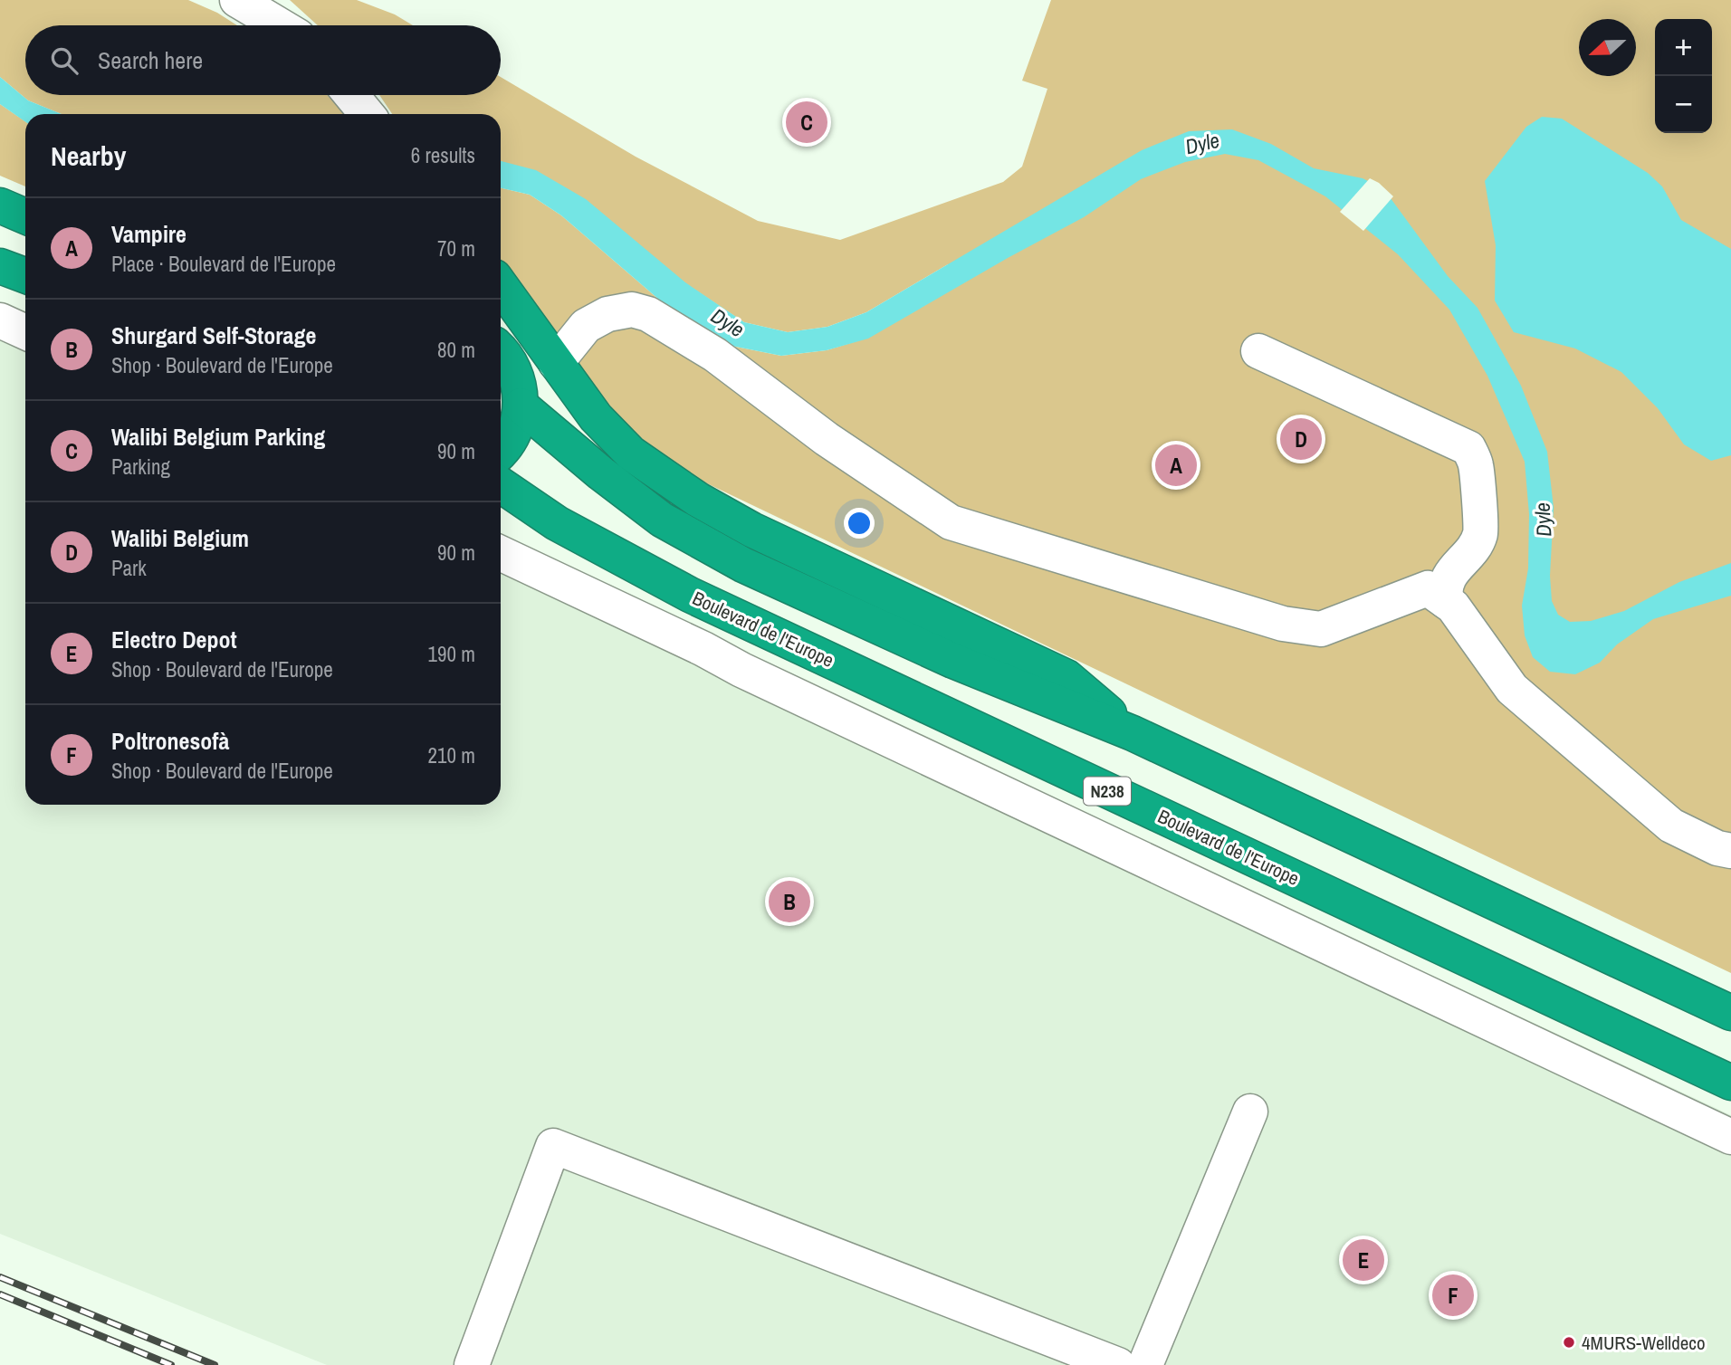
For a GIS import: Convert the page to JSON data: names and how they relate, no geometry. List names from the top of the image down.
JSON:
{
  "streets": {
    "highway": ["Boulevard de l'Europe", "N238"]
  },
  "water": ["Dyle"],
  "places": ["4MURS-Welldeco"],
  "north": "left",
  "page": {
    "map_buttons": ["+", "−"],
    "search": "Search here",
    "pins": [
      "C",
      "D",
      "A",
      "B",
      "E",
      "F"
    ],
    "heading": ["Nearby", "6 results"],
    "list": [
      {
        "mark": "A",
        "name": "Vampire",
        "note": "Place · Boulevard de l'Europe",
        "value": "70 m"
      },
      {
        "mark": "B",
        "name": "Shurgard Self-Storage",
        "note": "Shop · Boulevard de l'Europe",
        "value": "80 m"
      },
      {
        "mark": "C",
        "name": "Walibi Belgium Parking",
        "note": "Parking",
        "value": "90 m"
      },
      {
        "mark": "D",
        "name": "Walibi Belgium",
        "note": "Park",
        "value": "90 m"
      },
      {
        "mark": "E",
        "name": "Electro Depot",
        "note": "Shop · Boulevard de l'Europe",
        "value": "190 m"
      },
      {
        "mark": "F",
        "name": "Poltronesofà",
        "note": "Shop · Boulevard de l'Europe",
        "value": "210 m"
      }
    ]
  }
}
